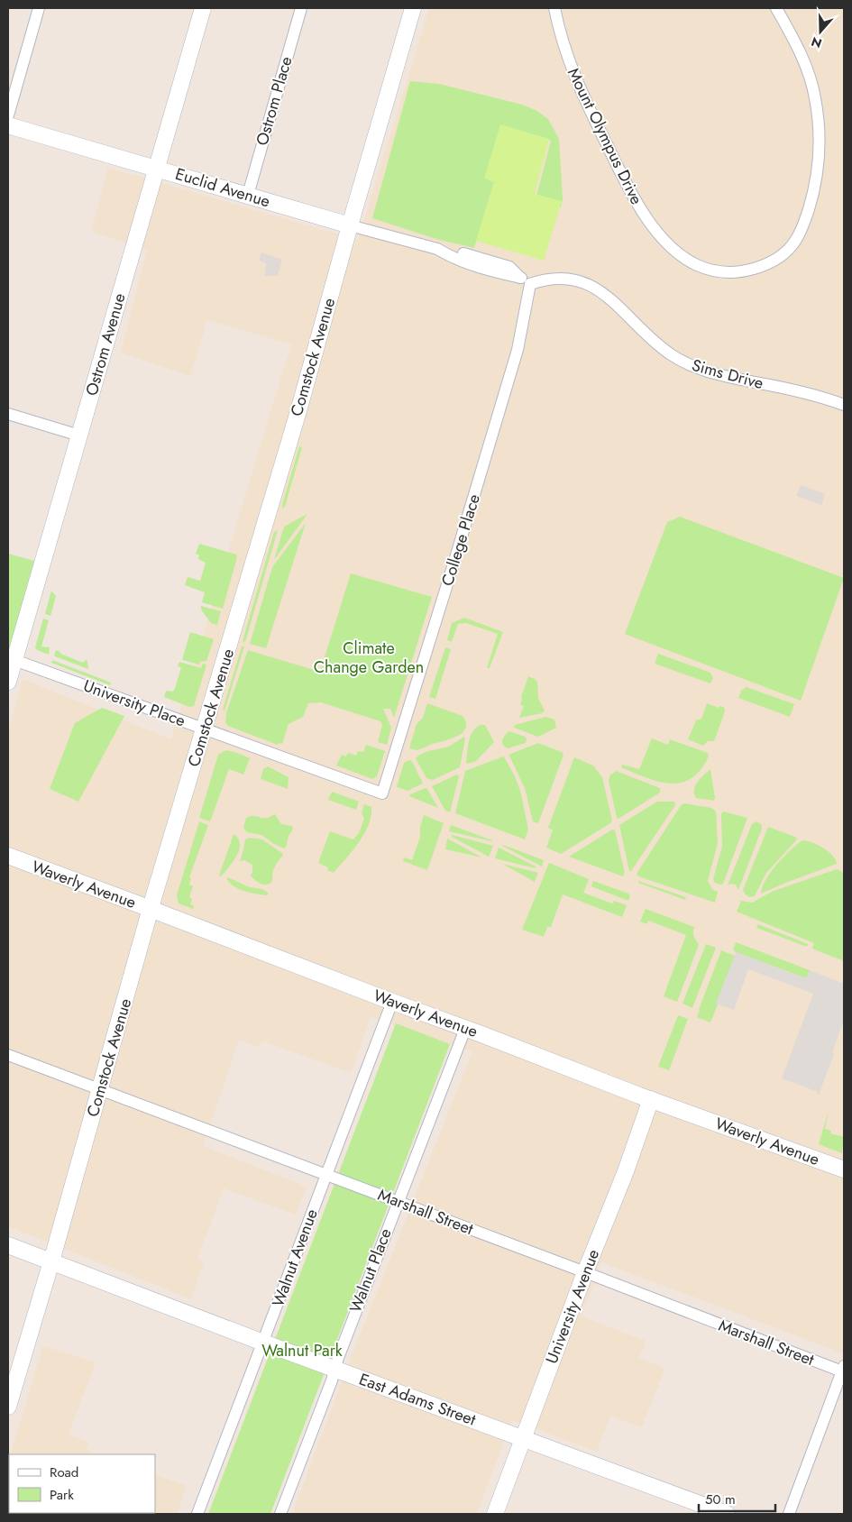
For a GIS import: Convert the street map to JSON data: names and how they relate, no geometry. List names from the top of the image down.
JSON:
{
  "streets": {
    "street": [
      "Ostrom Place",
      "Mount Olympus Drive",
      "Euclid Avenue",
      "Ostrom Avenue",
      "Comstock Avenue",
      "Sims Drive",
      "College Place",
      "University Place",
      "Waverly Avenue",
      "Marshall Street",
      "Walnut Avenue",
      "Walnut Place",
      "University Avenue",
      "East Adams Street"
    ]
  },
  "crossings": [
    ["Ostrom Place", "Euclid Avenue"],
    ["Euclid Avenue", "Ostrom Avenue"],
    ["Euclid Avenue", "Comstock Avenue"],
    ["Euclid Avenue", "Sims Drive"],
    ["Euclid Avenue", "College Place"],
    ["Ostrom Avenue", "University Place"],
    ["Comstock Avenue", "University Place"],
    ["Comstock Avenue", "Waverly Avenue"],
    ["Comstock Avenue", "Marshall Street"],
    ["Comstock Avenue", "East Adams Street"],
    ["Sims Drive", "College Place"],
    ["College Place", "University Place"],
    ["Waverly Avenue", "Walnut Avenue"],
    ["Waverly Avenue", "Walnut Place"],
    ["Waverly Avenue", "University Avenue"],
    ["Marshall Street", "Walnut Avenue"],
    ["Marshall Street", "Walnut Place"],
    ["Marshall Street", "University Avenue"],
    ["Walnut Avenue", "East Adams Street"],
    ["Walnut Place", "East Adams Street"],
    ["University Avenue", "East Adams Street"]
  ],
  "parks": ["Climate Change Garden", "Walnut Park"],
  "legend": ["Road", "Park"],
  "scale_bar": "50 m",
  "north": "bottom"
}
